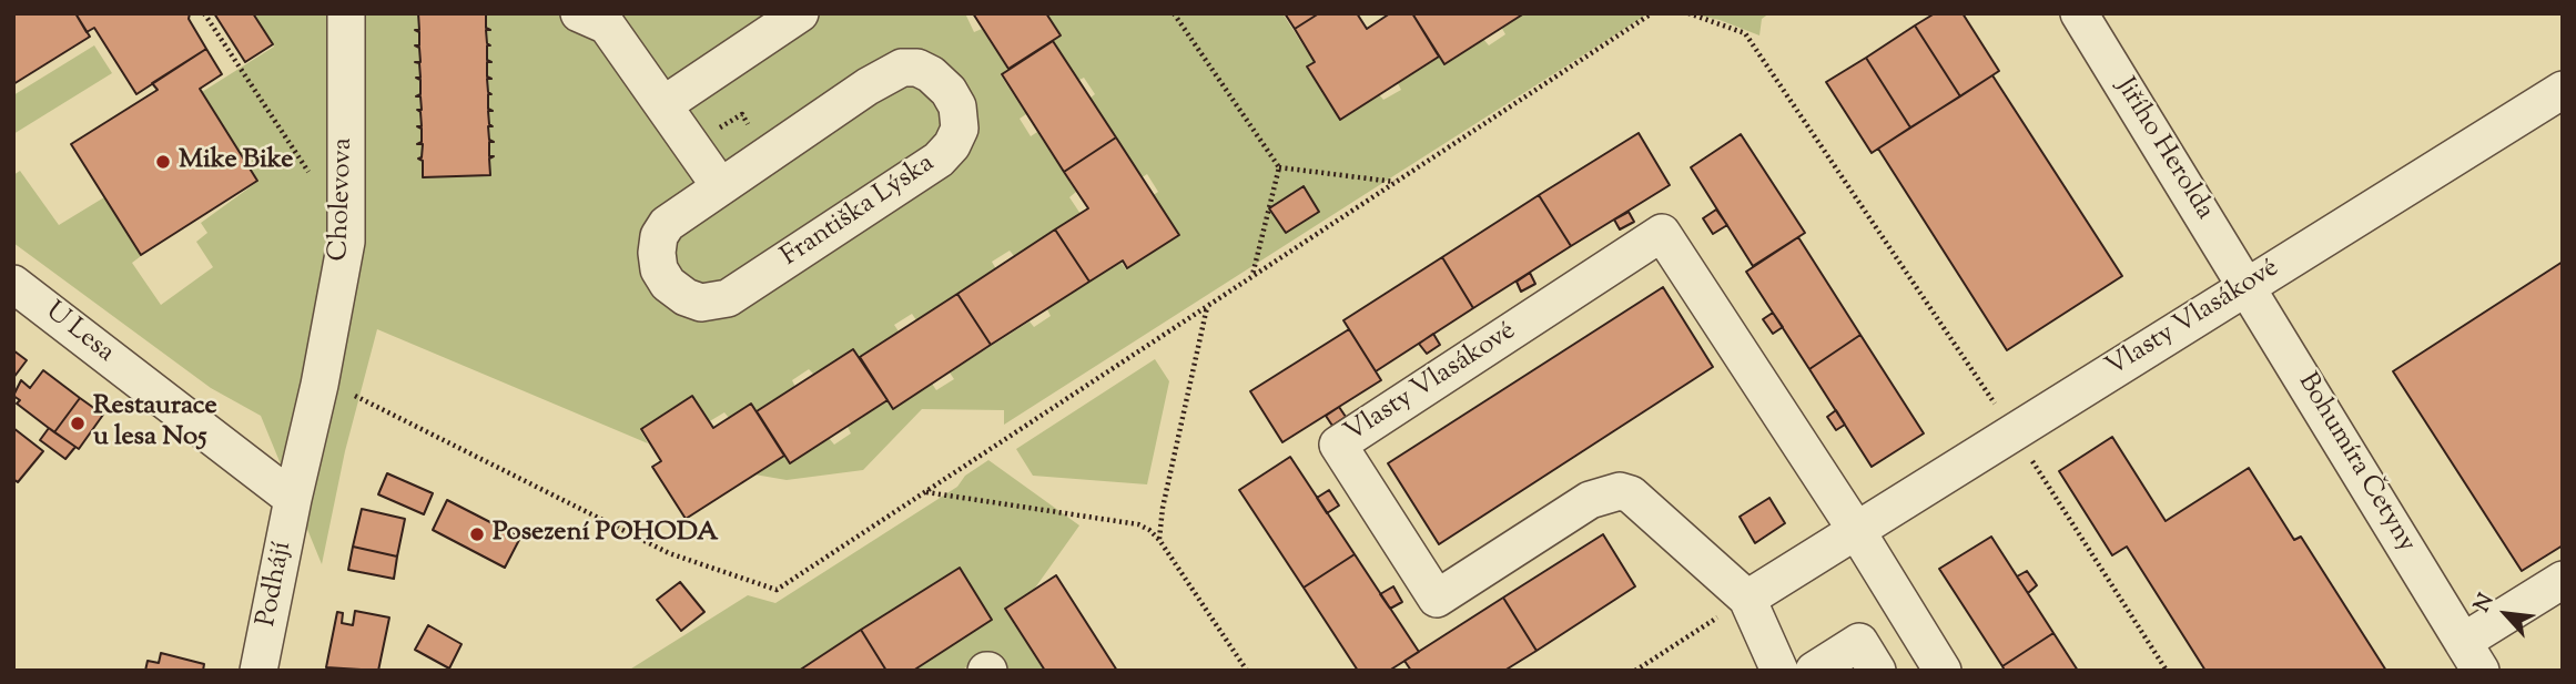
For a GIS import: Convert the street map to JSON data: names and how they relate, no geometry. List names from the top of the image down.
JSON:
{
  "streets": {
    "street": [
      "Jiřího Herolda",
      "Cholevova",
      "Františka Lýska",
      "Vlasty Vlasákové",
      "U Lesa",
      "Bohumíra Četyny",
      "Podhájí"
    ]
  },
  "crossings": [
    ["Jiřího Herolda", "Vlasty Vlasákové"],
    ["Jiřího Herolda", "Bohumíra Četyny"],
    ["Cholevova", "U Lesa"],
    ["Cholevova", "Podhájí"],
    ["Vlasty Vlasákové", "Bohumíra Četyny"],
    ["U Lesa", "Podhájí"]
  ],
  "places": ["Mike Bike", "Restaurace u lesa No5", "Posezení POHODA"],
  "north": "top left"
}
